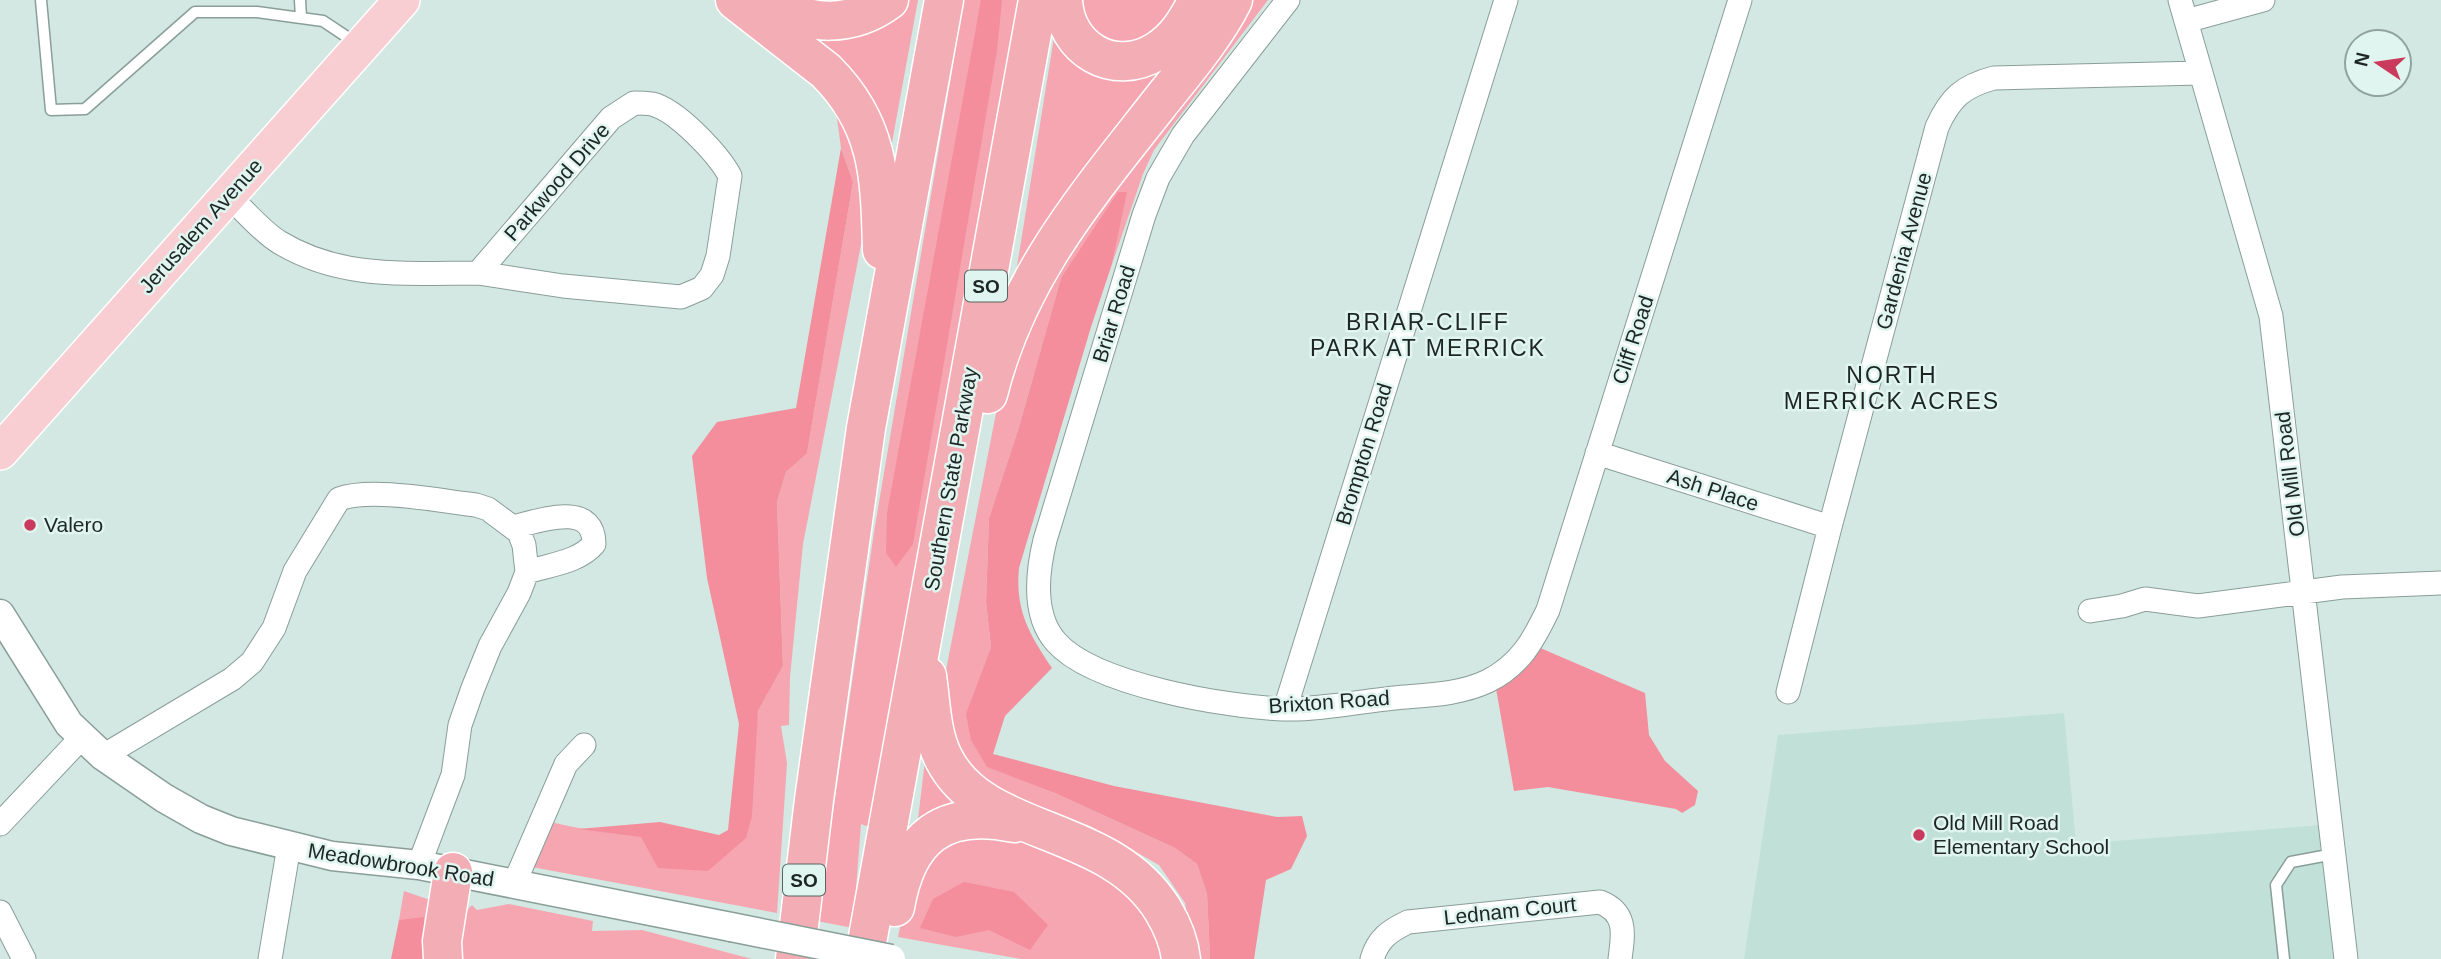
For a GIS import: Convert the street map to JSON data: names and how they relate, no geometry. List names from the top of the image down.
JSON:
{
  "streets": {
    "highway": ["SO", "Southern State Parkway"],
    "main road": ["Jerusalem Avenue"],
    "street": [
      "Parkwood Drive",
      "Gardenia Avenue",
      "Briar Road",
      "Cliff Road",
      "Brompton Road",
      "Old Mill Road",
      "Ash Place",
      "Brixton Road",
      "Meadowbrook Road",
      "Lednam Court"
    ]
  },
  "crossings": [
    ["Parkwood Drive", "Jerusalem Avenue"],
    ["Gardenia Avenue", "Old Mill Road"],
    ["Gardenia Avenue", "Ash Place"],
    ["Briar Road", "Brixton Road"],
    ["Cliff Road", "Ash Place"],
    ["Cliff Road", "Brixton Road"],
    ["Brompton Road", "Brixton Road"]
  ],
  "districts": ["BRIAR-CLIFF PARK AT MERRICK", "NORTH MERRICK ACRES"],
  "places": ["Valero", "Old Mill Road Elementary School"],
  "north": "left"
}
